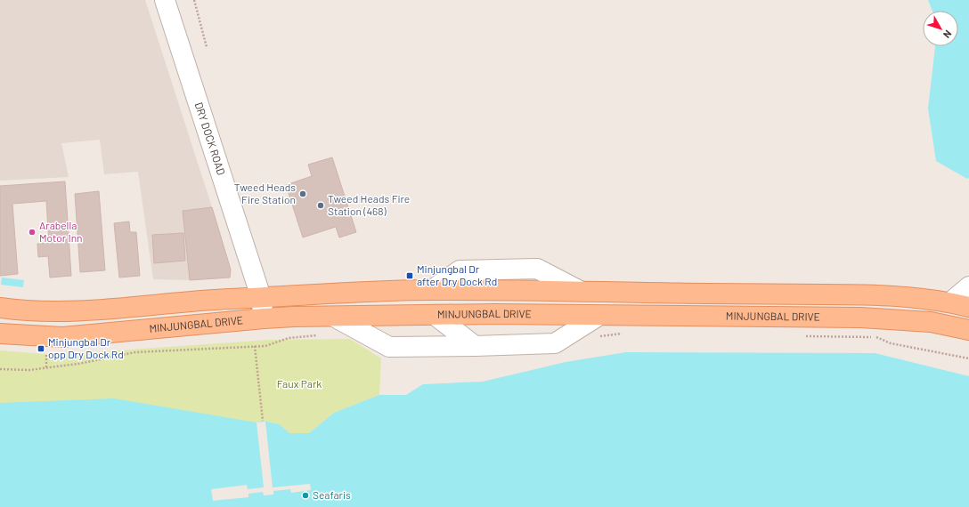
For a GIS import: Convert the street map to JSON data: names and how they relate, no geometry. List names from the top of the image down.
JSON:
{
  "streets": {
    "main road": ["MINJUNGBAL DRIVE"],
    "street": ["DRY DOCK ROAD"]
  },
  "crossings": [
    ["DRY DOCK ROAD", "MINJUNGBAL DRIVE"]
  ],
  "parks": ["Faux Park"],
  "places": {
    "other": [
      "Tweed Heads Fire Station",
      "Tweed Heads Fire Station (468)",
      "Arabella Motor Inn",
      "Seafaris"
    ],
    "transit": ["Minjungbal Dr after Dry Dock Rd", "Minjungbal Dr opp Dry Dock Rd"]
  },
  "north": "bottom right"
}
